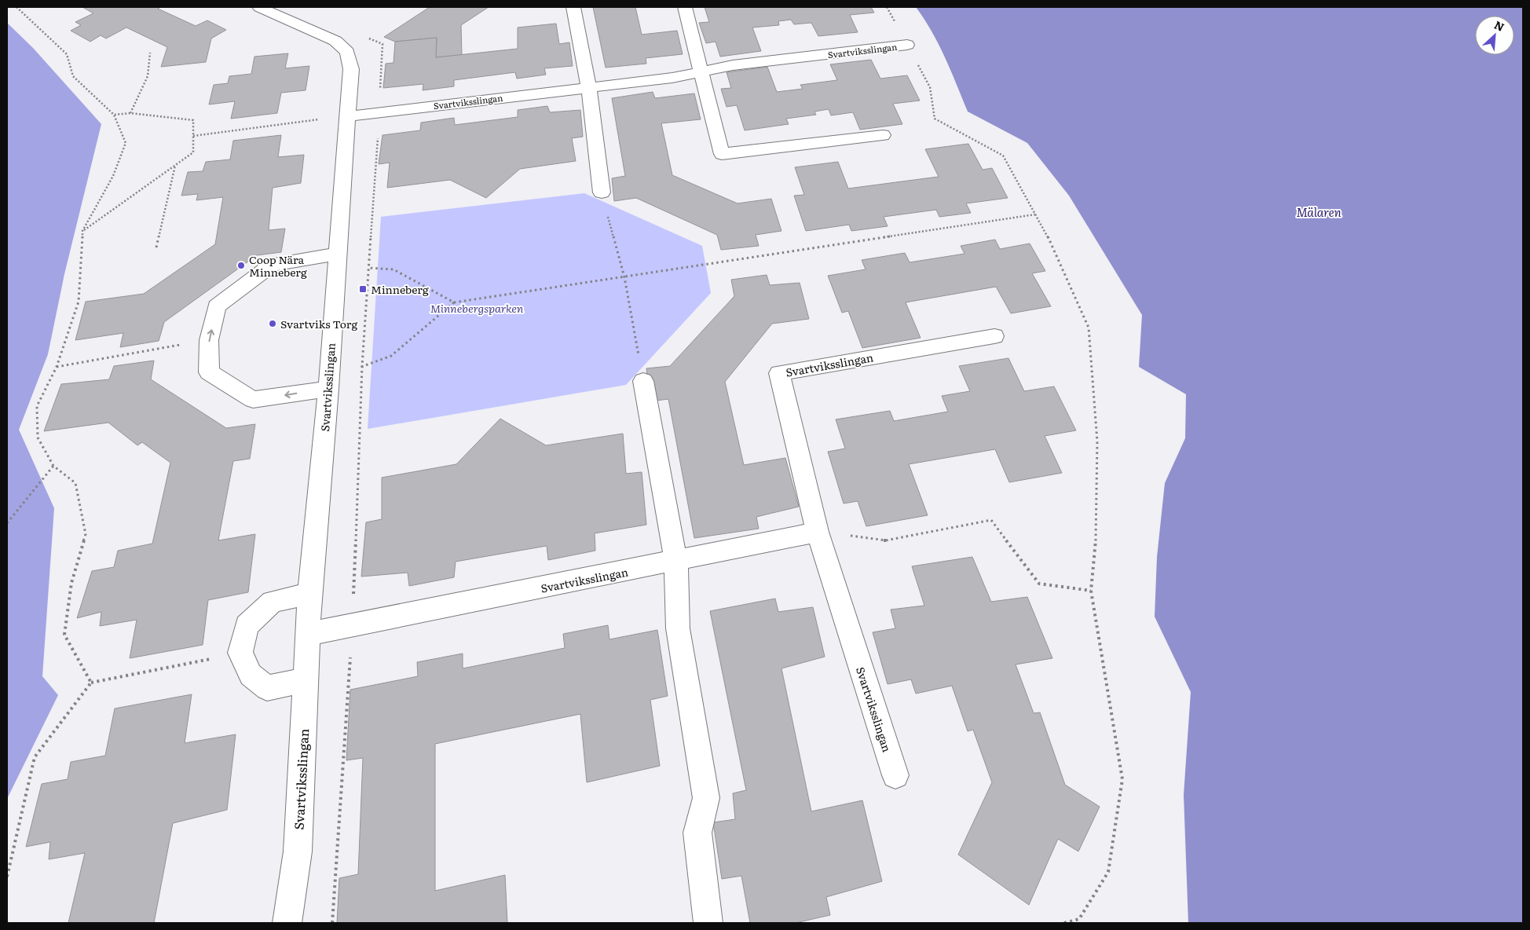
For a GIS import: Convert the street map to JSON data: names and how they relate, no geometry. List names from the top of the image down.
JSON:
{
  "streets": {
    "street": ["Svartviksslingan"]
  },
  "water": ["Mälaren"],
  "parks": ["Minnebergsparken"],
  "places": {
    "other": ["Coop Nära Minneberg", "Svartviks Torg"],
    "transit": ["Minneberg"]
  },
  "north": "top right"
}
